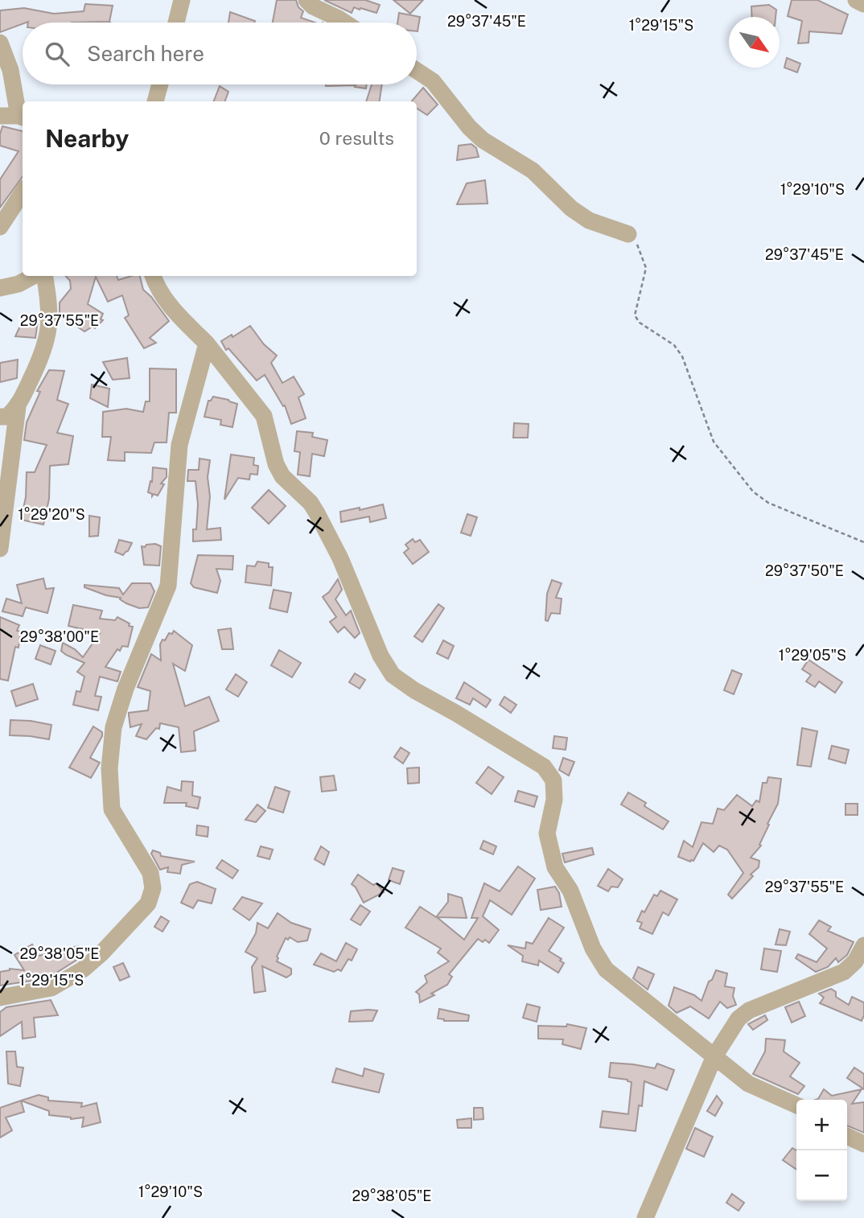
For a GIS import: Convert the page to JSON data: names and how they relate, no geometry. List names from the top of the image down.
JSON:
{
  "north": "bottom right",
  "page": {
    "search": "Search here",
    "heading": ["Nearby", "0 results"],
    "map_buttons": ["+", "−"]
  },
  "coordinates": [
    "29°37'45\"E",
    "1°29'15\"S",
    "1°29'10\"S",
    "29°37'55\"E",
    "1°29'20\"S",
    "29°37'50\"E",
    "29°38'00\"E",
    "1°29'05\"S",
    "29°38'05\"E"
  ]
}
